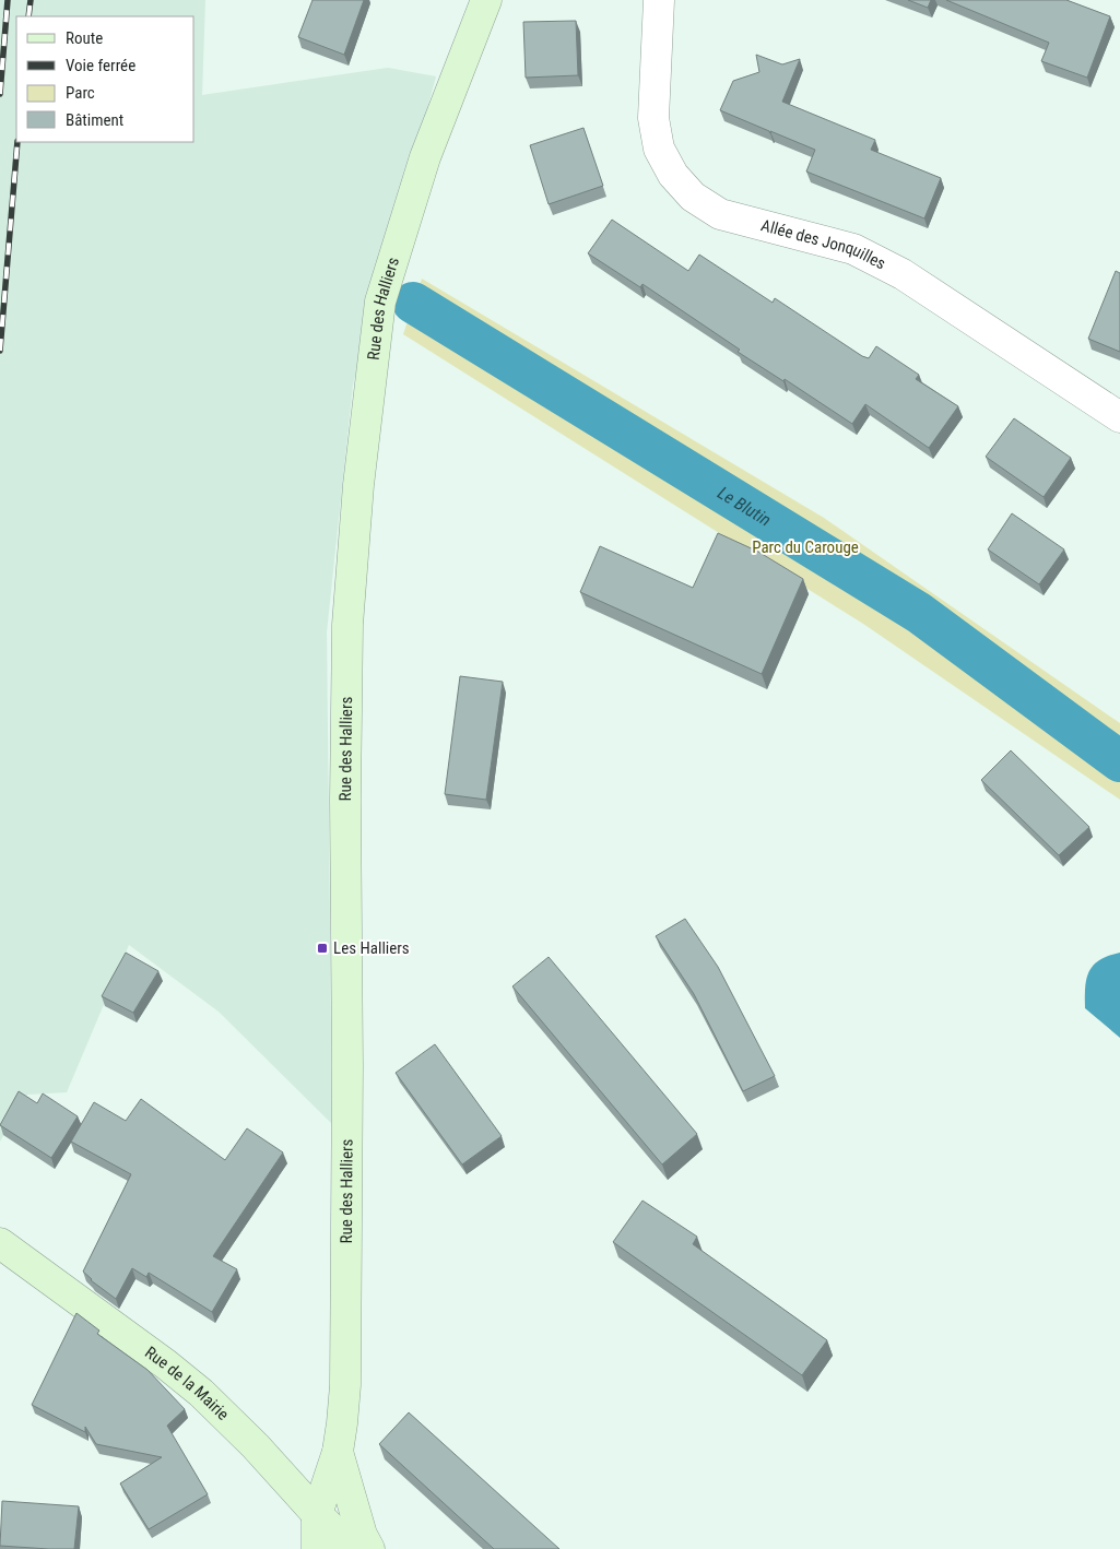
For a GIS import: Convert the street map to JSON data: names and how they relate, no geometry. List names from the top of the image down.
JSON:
{
  "streets": {
    "main road": ["Rue des Halliers", "Rue de la Mairie"],
    "street": ["Allée des Jonquilles"]
  },
  "crossings": [
    ["Rue des Halliers", "Rue de la Mairie"]
  ],
  "water": ["Le Blutin"],
  "parks": ["Parc du Carouge"],
  "places": {
    "transit": ["Les Halliers"]
  },
  "legend": [
    "Route",
    "Voie ferrée",
    "Parc",
    "Bâtiment"
  ]
}
